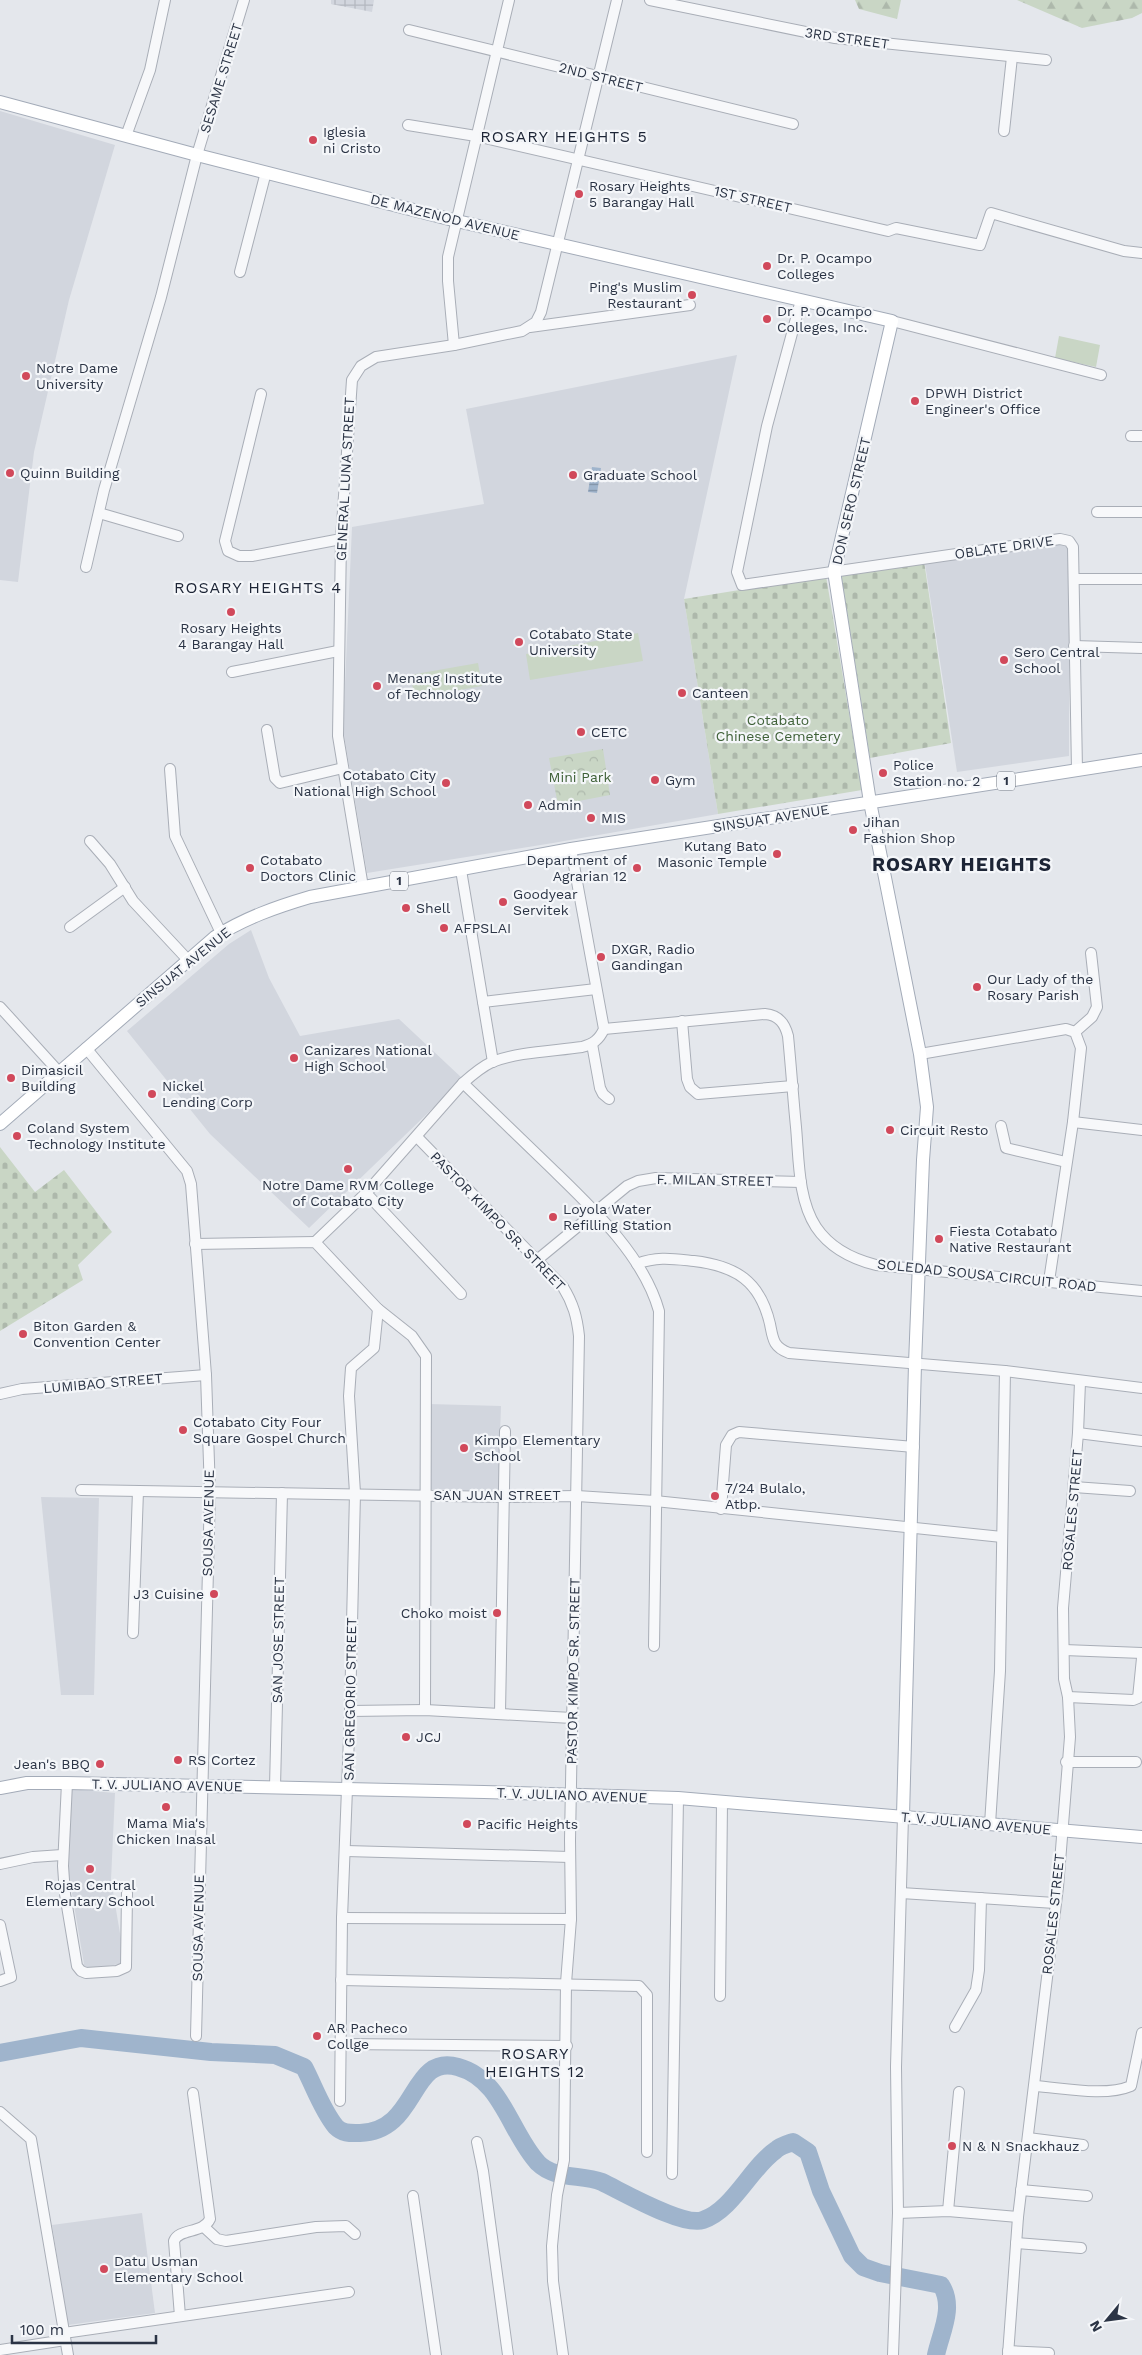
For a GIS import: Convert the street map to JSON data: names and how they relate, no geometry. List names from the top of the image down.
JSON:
{
  "streets": {
    "main road": [
      "DE MAZENOD AVENUE",
      "DON SERO STREET",
      "1",
      "SINSUAT AVENUE",
      "T. V. JULIANO AVENUE"
    ],
    "street": [
      "3RD STREET",
      "2ND STREET",
      "SESAME STREET",
      "1ST STREET",
      "GENERAL LUNA STREET",
      "OBLATE DRIVE",
      "F. MILAN STREET",
      "PASTOR KIMPO SR. STREET",
      "SOLEDAD SOUSA CIRCUIT ROAD",
      "LUMIBAO STREET",
      "SAN JUAN STREET",
      "ROSALES STREET",
      "SOUSA AVENUE",
      "SAN JOSE STREET",
      "SAN GREGORIO STREET"
    ]
  },
  "crossings": [
    ["SESAME STREET", "DE MAZENOD AVENUE"],
    ["DE MAZENOD AVENUE", "DON SERO STREET"],
    ["GENERAL LUNA STREET", "SINSUAT AVENUE"],
    ["DON SERO STREET", "OBLATE DRIVE"],
    ["DON SERO STREET", "SINSUAT AVENUE"],
    ["DON SERO STREET", "SOLEDAD SOUSA CIRCUIT ROAD"],
    ["DON SERO STREET", "SAN JUAN STREET"],
    ["DON SERO STREET", "T. V. JULIANO AVENUE"],
    ["OBLATE DRIVE", "SINSUAT AVENUE"],
    ["SINSUAT AVENUE", "SOUSA AVENUE"],
    ["F. MILAN STREET", "PASTOR KIMPO SR. STREET"],
    ["F. MILAN STREET", "SOLEDAD SOUSA CIRCUIT ROAD"],
    ["PASTOR KIMPO SR. STREET", "SAN JUAN STREET"],
    ["PASTOR KIMPO SR. STREET", "T. V. JULIANO AVENUE"],
    ["LUMIBAO STREET", "SOUSA AVENUE"],
    ["SAN JUAN STREET", "SOUSA AVENUE"],
    ["SAN JUAN STREET", "SAN JOSE STREET"],
    ["SAN JUAN STREET", "SAN GREGORIO STREET"],
    ["ROSALES STREET", "T. V. JULIANO AVENUE"],
    ["SOUSA AVENUE", "T. V. JULIANO AVENUE"],
    ["SAN JOSE STREET", "T. V. JULIANO AVENUE"],
    ["SAN GREGORIO STREET", "T. V. JULIANO AVENUE"]
  ],
  "districts": [
    "ROSARY HEIGHTS 5",
    "ROSARY HEIGHTS 4",
    "ROSARY HEIGHTS",
    "ROSARY HEIGHTS 12"
  ],
  "parks": ["Cotabato Chinese Cemetery", "Mini Park"],
  "places": [
    "Iglesia ni Cristo",
    "Rosary Heights 5 Barangay Hall",
    "Dr. P. Ocampo Colleges",
    "Ping's Muslim Restaurant",
    "Dr. P. Ocampo Colleges, Inc.",
    "Notre Dame University",
    "DPWH District Engineer's Office",
    "Quinn Building",
    "Graduate School",
    "Rosary Heights 4 Barangay Hall",
    "Cotabato State University",
    "Sero Central School",
    "Menang Institute of Technology",
    "Canteen",
    "CETC",
    "Police Station no. 2",
    "Gym",
    "Cotabato City National High School",
    "Admin",
    "MIS",
    "Jihan Fashion Shop",
    "Kutang Bato Masonic Temple",
    "Cotabato Doctors Clinic",
    "Department of Agrarian 12",
    "Goodyear Servitek",
    "Shell",
    "AFPSLAI",
    "DXGR, Radio Gandingan",
    "Our Lady of the Rosary Parish",
    "Canizares National High School",
    "Dimasicil Building",
    "Nickel Lending Corp",
    "Circuit Resto",
    "Coland System Technology Institute",
    "Notre Dame RVM College of Cotabato City",
    "Loyola Water Refilling Station",
    "Fiesta Cotabato Native Restaurant",
    "Biton Garden & Convention Center",
    "Cotabato City Four Square Gospel Church",
    "Kimpo Elementary School",
    "7/24 Bulalo, Atbp.",
    "J3 Cuisine",
    "Choko moist",
    "JCJ",
    "RS Cortez",
    "Jean's BBQ",
    "Mama Mia's Chicken Inasal",
    "Pacific Heights",
    "Rojas Central Elementary School",
    "AR Pacheco Collge",
    "N & N Snackhauz",
    "Datu Usman Elementary School"
  ],
  "scale_bar": "100 m",
  "north": "bottom left"
}
